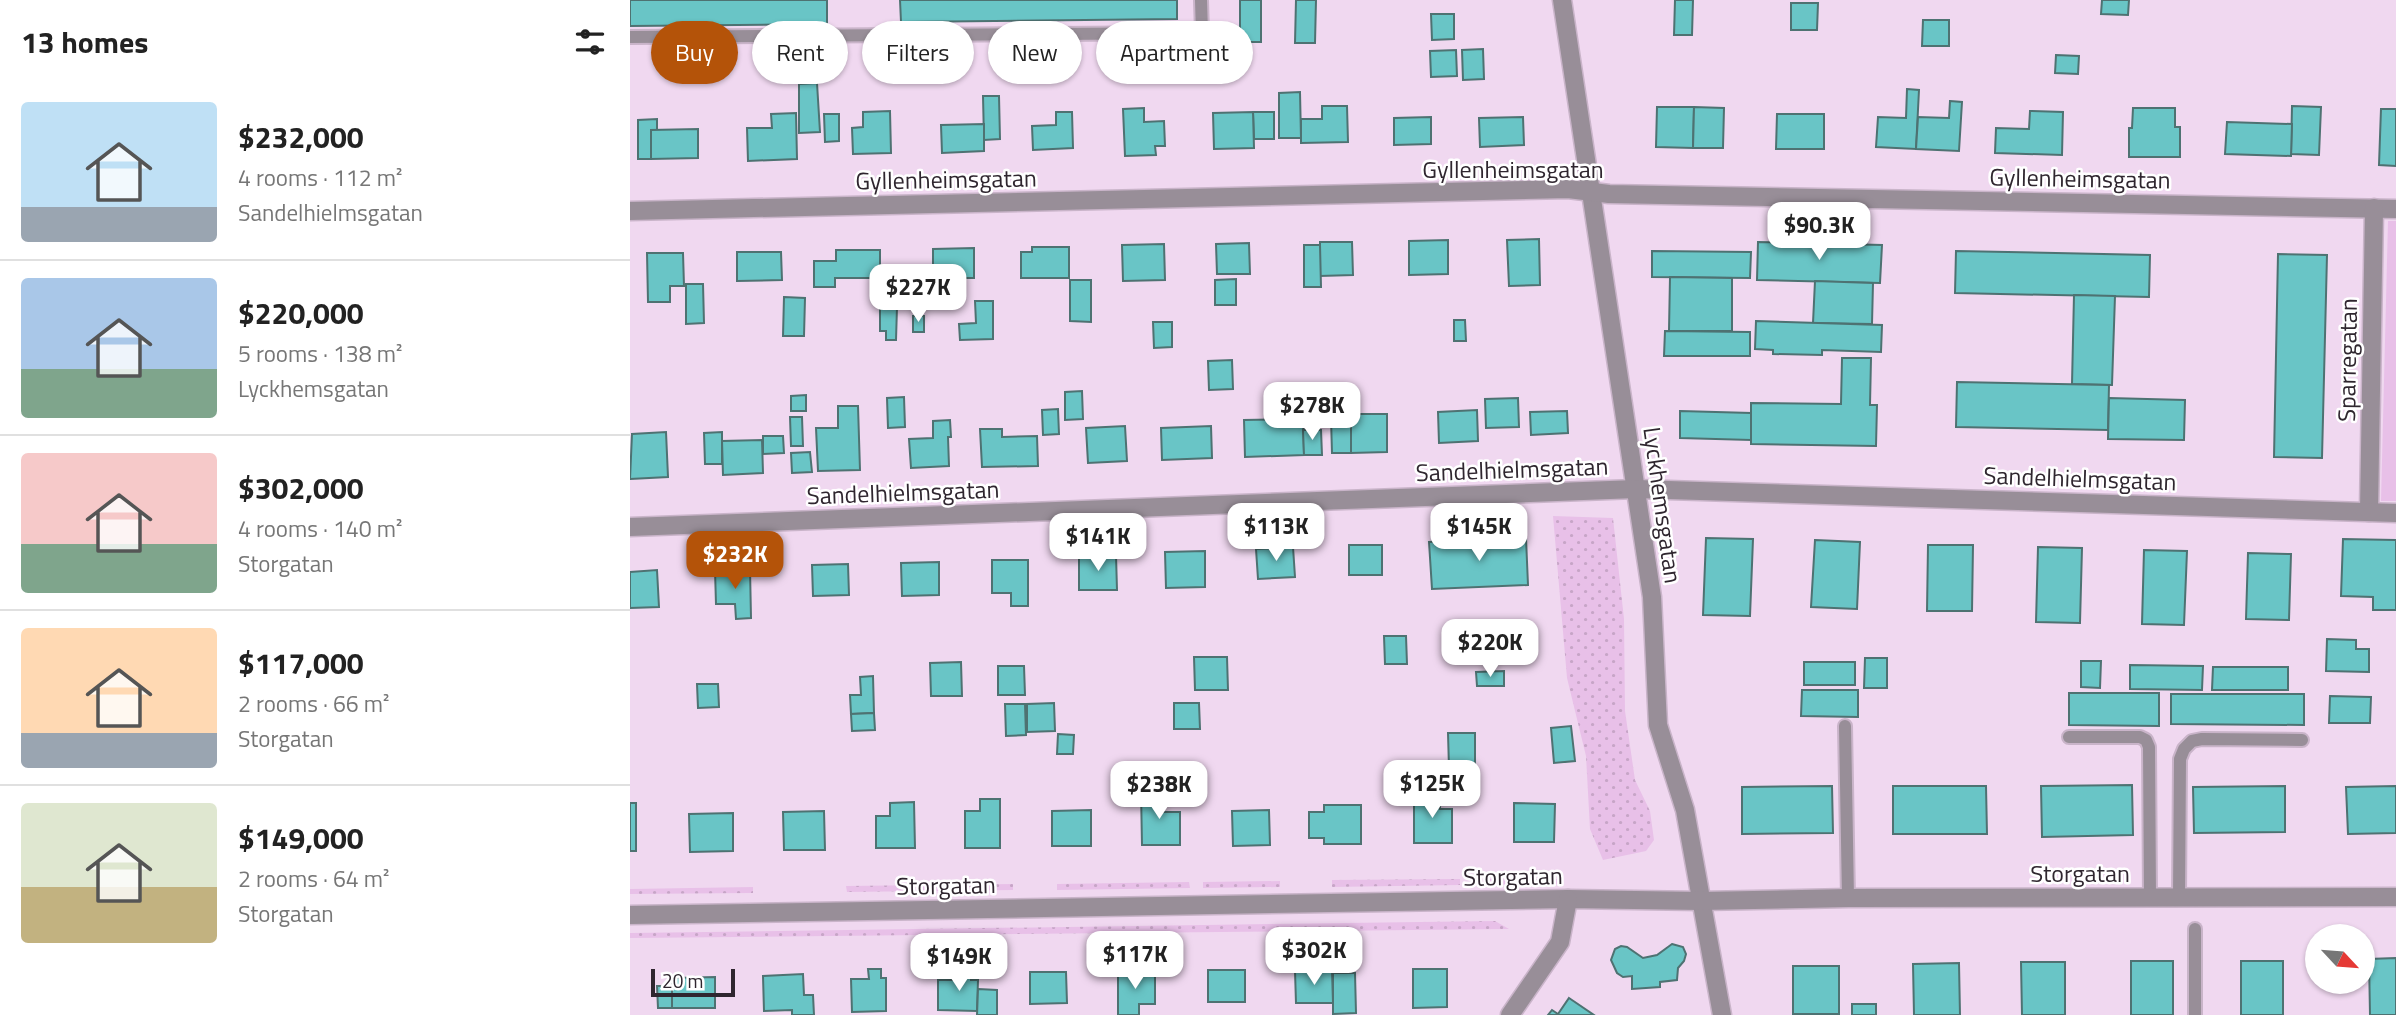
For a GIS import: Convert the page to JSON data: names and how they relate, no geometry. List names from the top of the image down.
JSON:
{
  "streets": {
    "street": [
      "Gyllenheimsgatan",
      "Sparregatan",
      "Sandelhielmsgatan",
      "Lyckhemsgatan",
      "Storgatan"
    ]
  },
  "crossings": [
    ["Gyllenheimsgatan", "Sparregatan"],
    ["Gyllenheimsgatan", "Lyckhemsgatan"],
    ["Sparregatan", "Sandelhielmsgatan"],
    ["Sandelhielmsgatan", "Lyckhemsgatan"],
    ["Lyckhemsgatan", "Storgatan"]
  ],
  "scale_bar": "20 m",
  "north": "bottom right",
  "page": {
    "heading": "13 homes",
    "chip": [
      "Buy",
      "Rent",
      "Filters",
      "New",
      "Apartment"
    ],
    "list": [
      {
        "name": "$232,000",
        "note": "4 rooms · 112 m² · Sandelhielmsgatan"
      },
      {
        "name": "$220,000",
        "note": "5 rooms · 138 m² · Lyckhemsgatan"
      },
      {
        "name": "$302,000",
        "note": "4 rooms · 140 m² · Storgatan"
      },
      {
        "name": "$117,000",
        "note": "2 rooms · 66 m² · Storgatan"
      },
      {
        "name": "$149,000",
        "note": "2 rooms · 64 m² · Storgatan"
      }
    ],
    "price": [
      "$90.3K",
      "$227K",
      "$278K",
      "$113K",
      "$145K",
      "$141K",
      "$232K",
      "$220K",
      "$125K",
      "$238K",
      "$302K",
      "$117K",
      "$149K"
    ],
    "scale": "20 m"
  }
}
